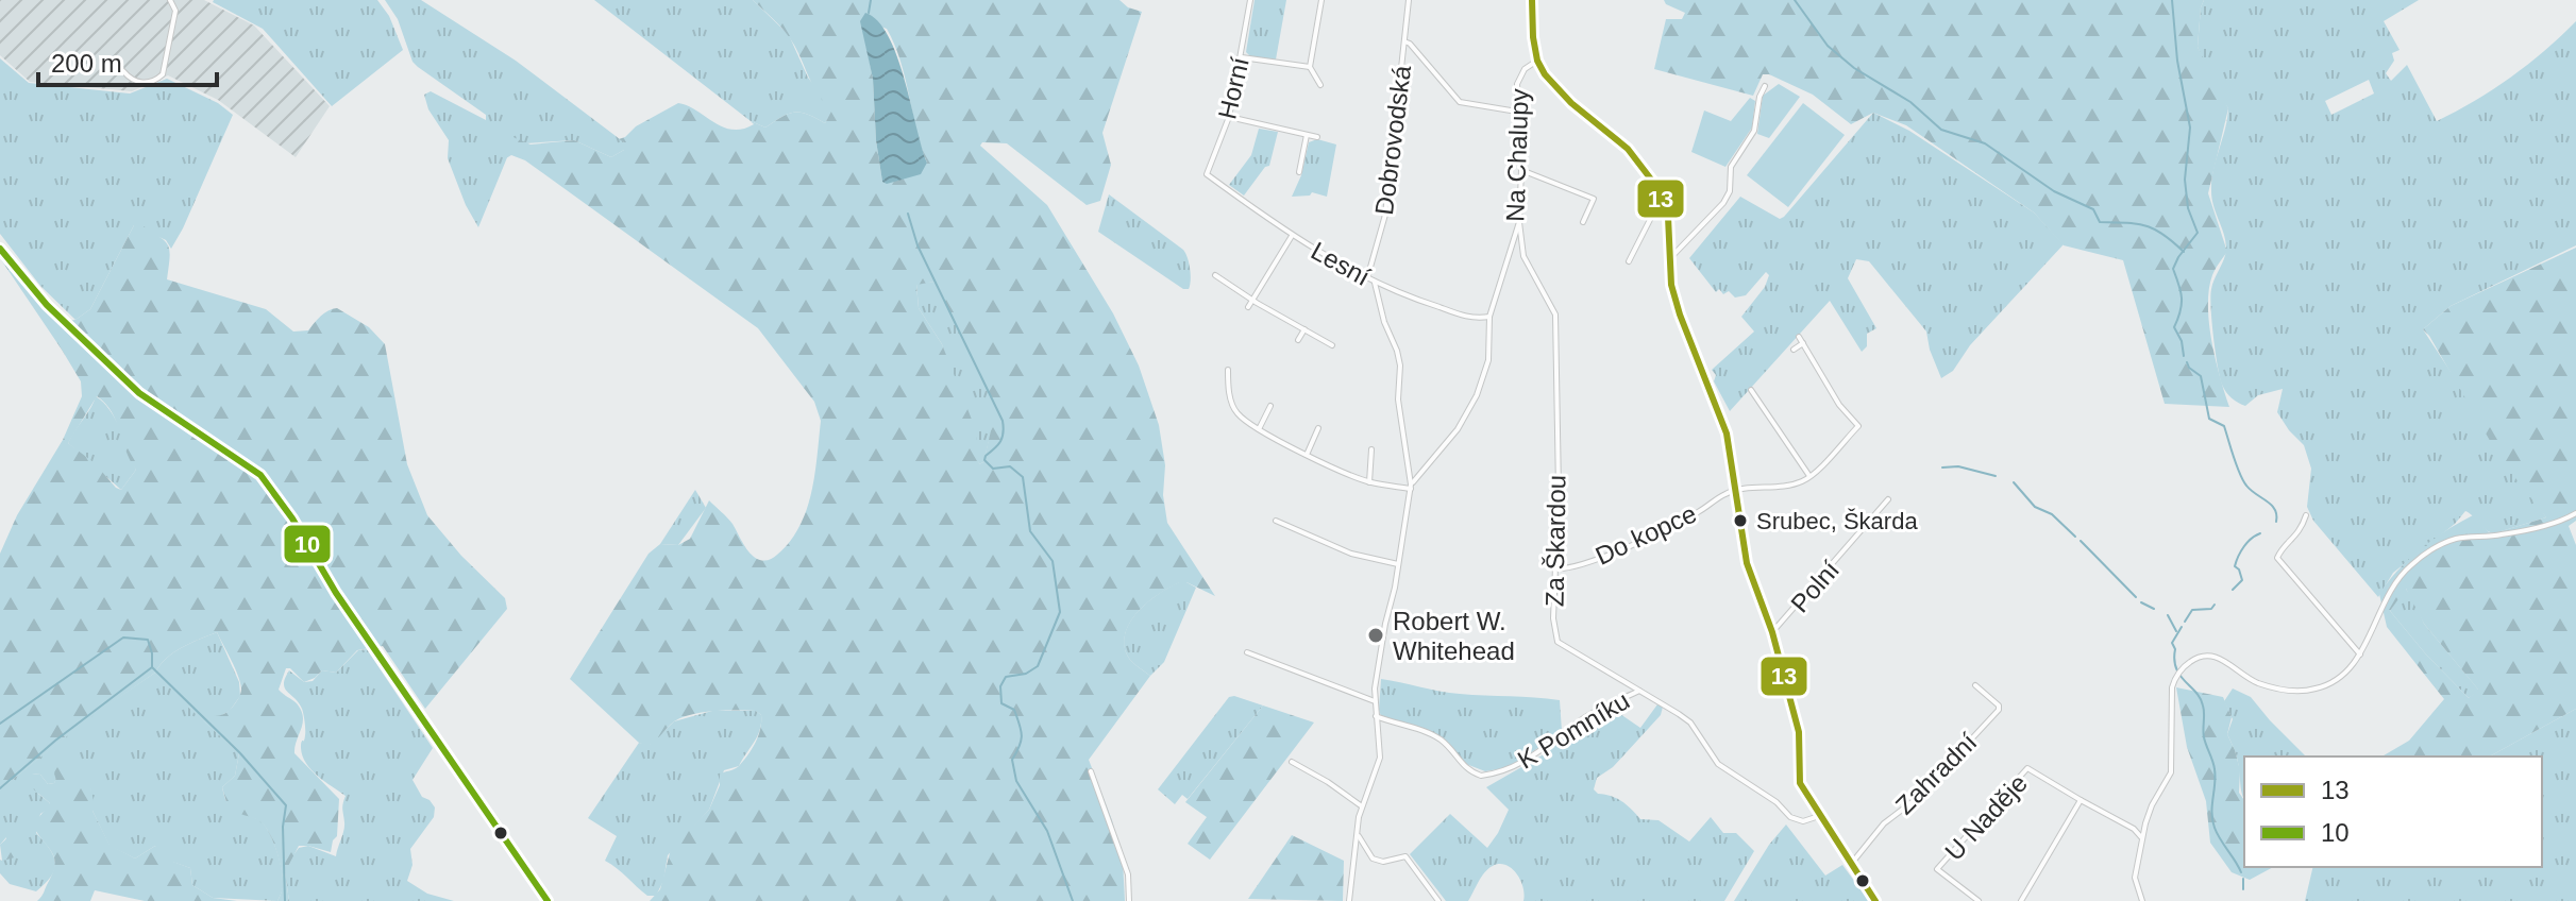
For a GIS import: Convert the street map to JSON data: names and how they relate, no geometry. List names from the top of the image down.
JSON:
{
  "streets": {
    "street": [
      "Horní",
      "Dobrovodská",
      "Na Chalupy",
      "Lesní",
      "Do kopce",
      "Za Škardou",
      "Polní",
      "K Pomníku",
      "Zahradní",
      "U Naděje"
    ]
  },
  "crossings": [
    ["Horní", "Lesní"],
    ["Dobrovodská", "Lesní"],
    ["Na Chalupy", "Lesní"],
    ["Na Chalupy", "Za Škardou"],
    ["Do kopce", "Za Škardou"],
    ["Za Škardou", "K Pomníku"]
  ],
  "places": ["Srubec, Škarda", "Robert W. Whitehead"],
  "lines": ["transit line 13", "transit line 10"],
  "legend": ["13", "10"],
  "scale_bar": "200 m"
}
